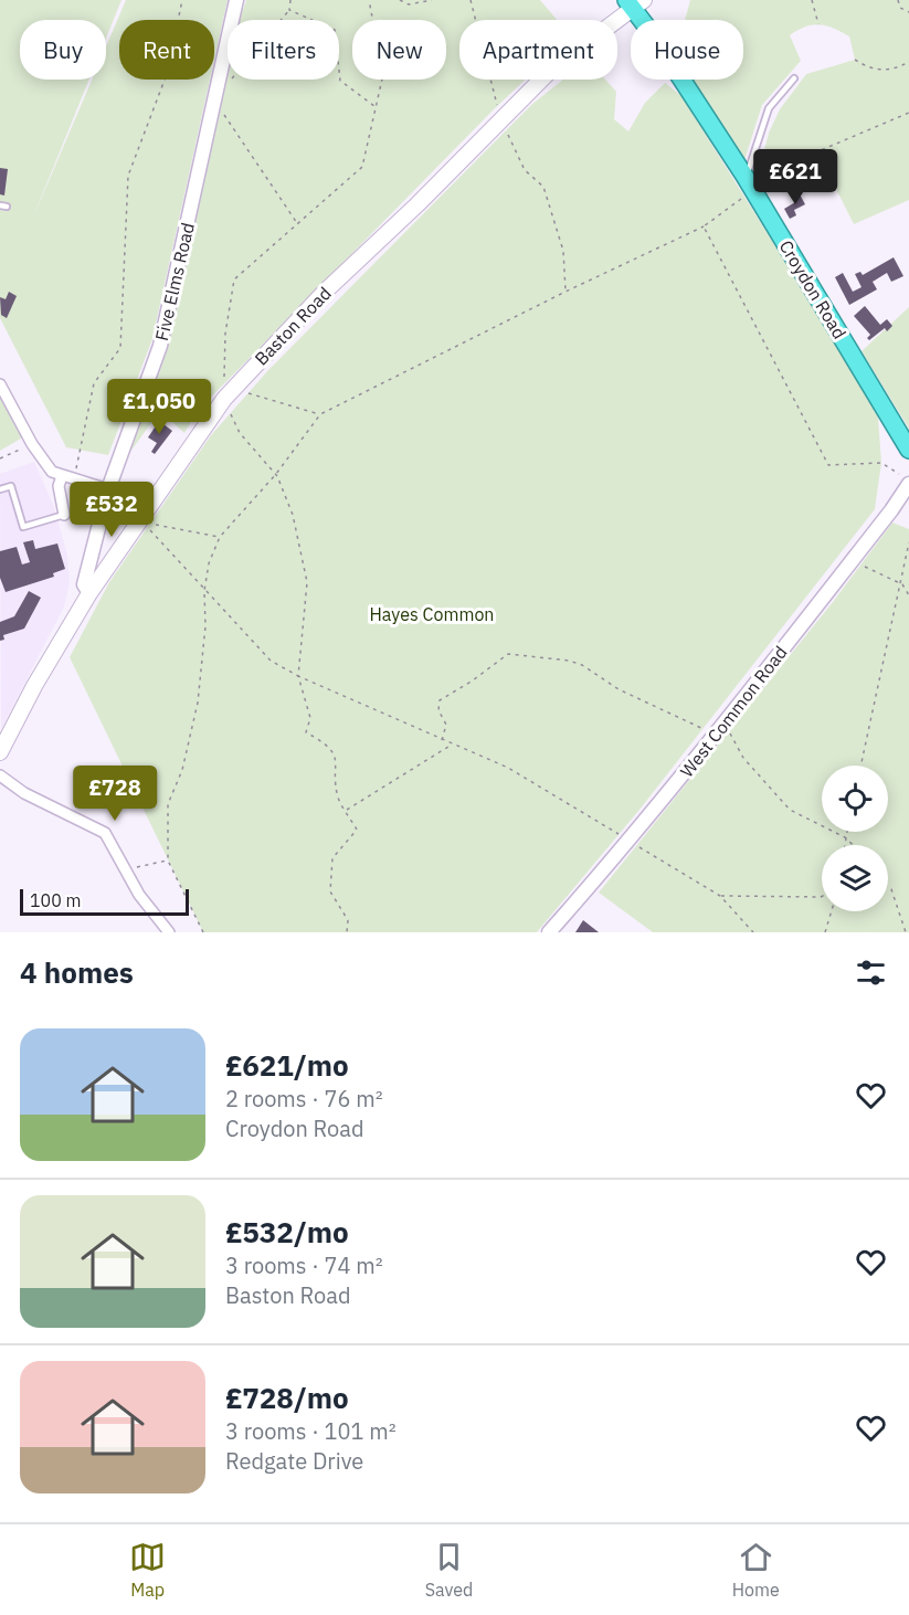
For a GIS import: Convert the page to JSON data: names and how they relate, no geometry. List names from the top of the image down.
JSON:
{
  "streets": {
    "highway": ["Croydon Road"],
    "main road": ["Baston Road"],
    "street": ["Five Elms Road", "West Common Road"]
  },
  "crossings": [
    ["Five Elms Road", "Baston Road"],
    ["Croydon Road", "Baston Road"]
  ],
  "parks": ["Hayes Common"],
  "scale_bar": "100 m",
  "page": {
    "chip": [
      "Buy",
      "Rent",
      "Filters",
      "New",
      "Apartment",
      "House"
    ],
    "price": [
      "£621",
      "£1,050",
      "£532",
      "£728"
    ],
    "scale": "100 m",
    "heading": "4 homes",
    "list": [
      {
        "name": "£621/mo",
        "note": "2 rooms · 76 m² · Croydon Road"
      },
      {
        "name": "£532/mo",
        "note": "3 rooms · 74 m² · Baston Road"
      },
      {
        "name": "£728/mo",
        "note": "3 rooms · 101 m² · Redgate Drive"
      }
    ],
    "tabs": ["Map", "Saved", "Home"]
  }
}
